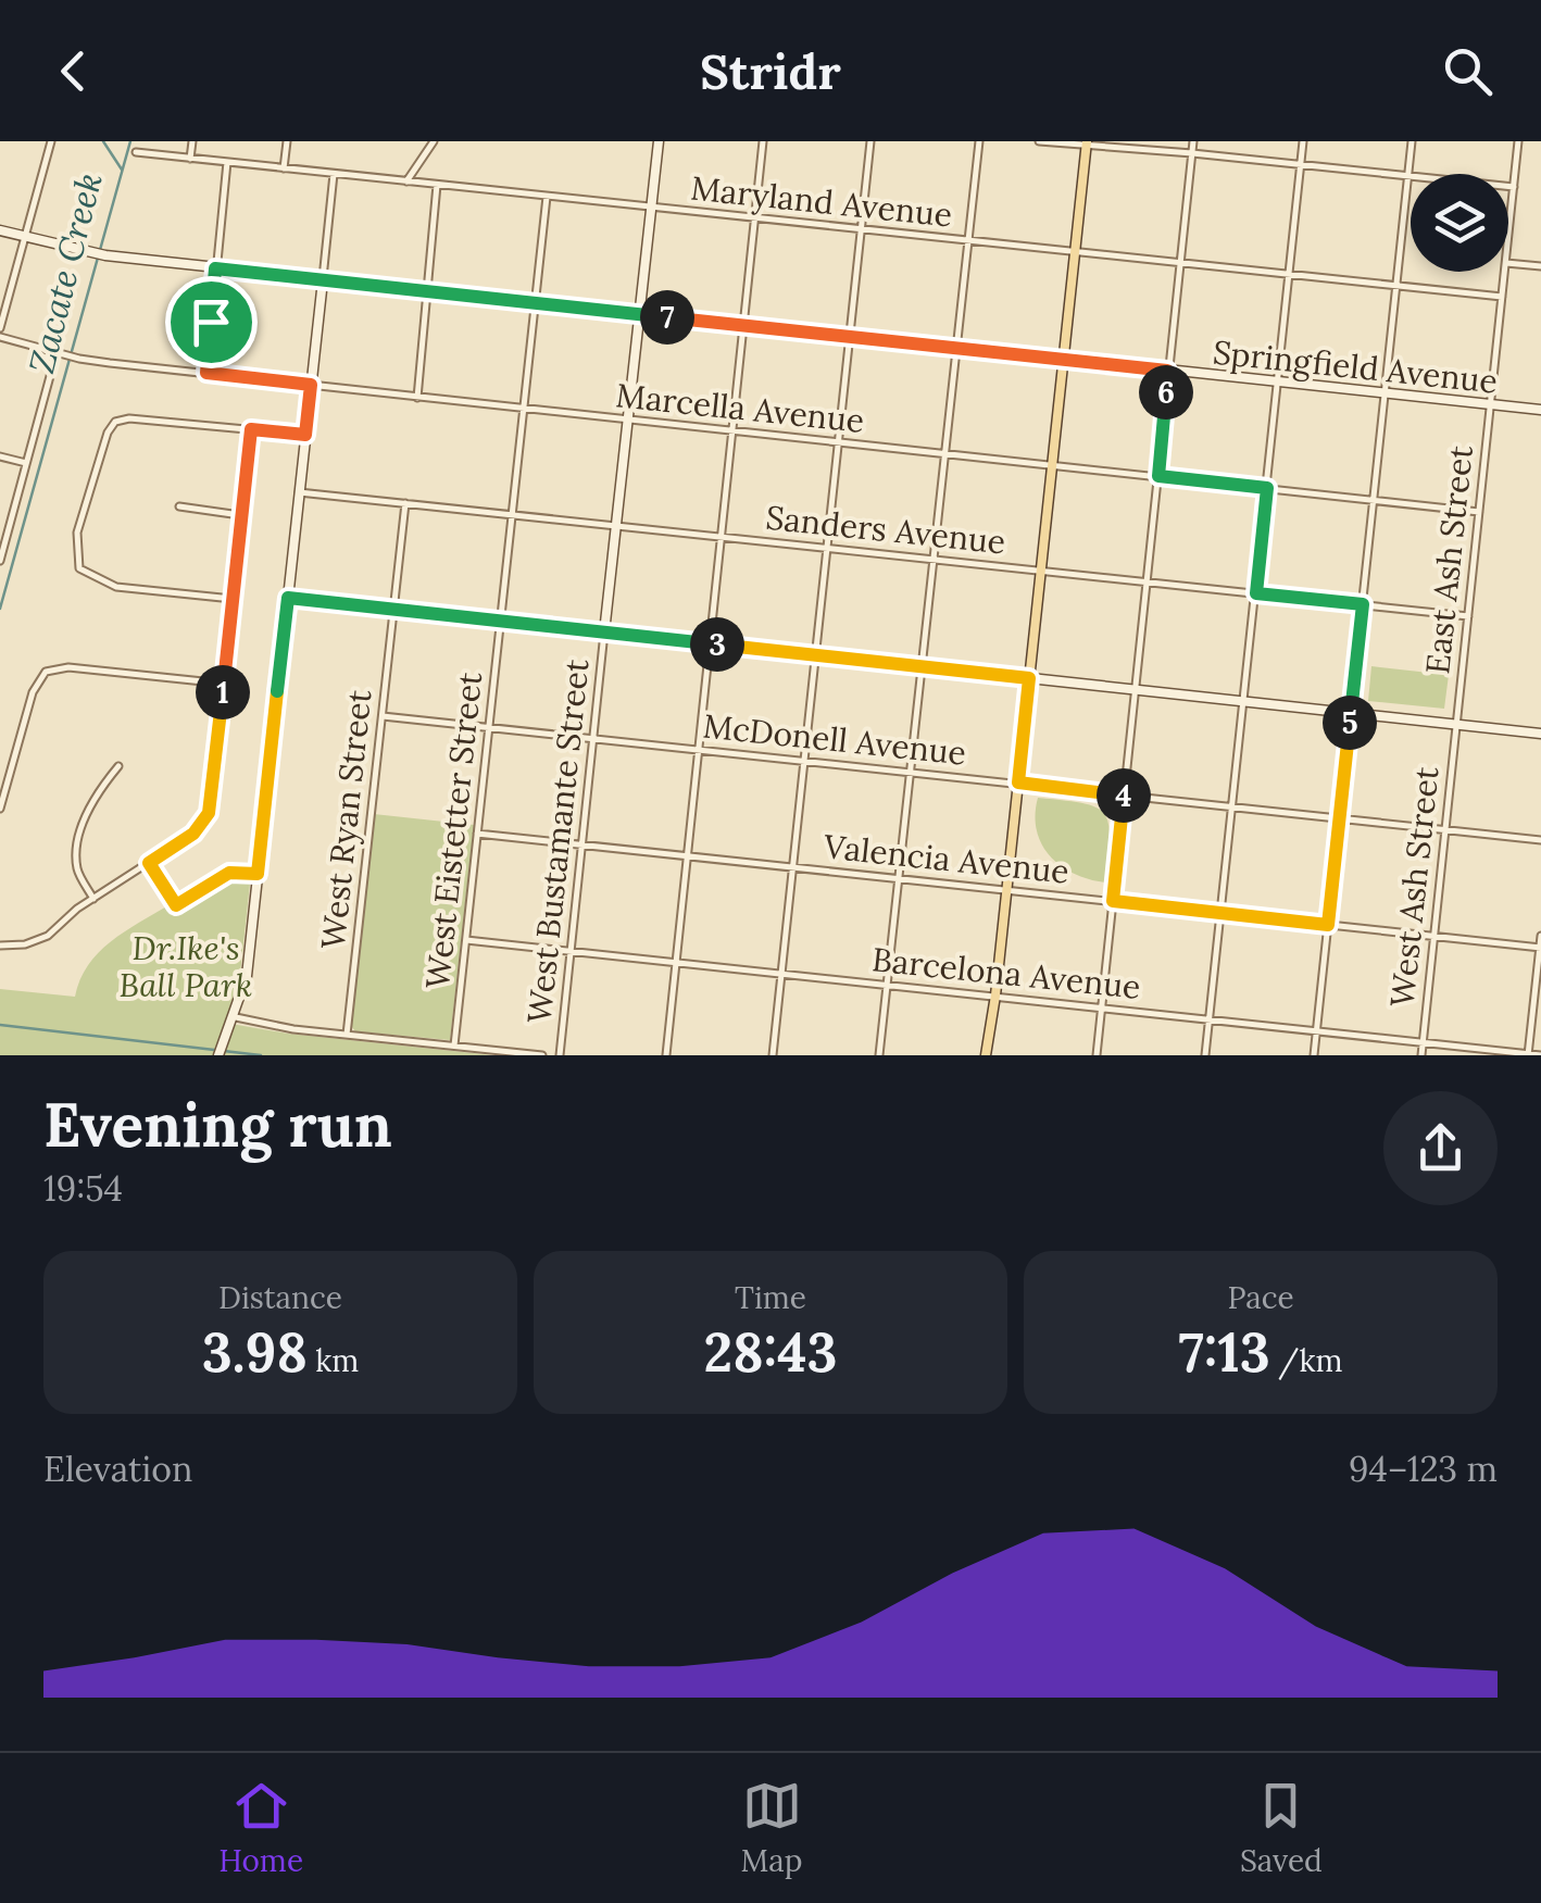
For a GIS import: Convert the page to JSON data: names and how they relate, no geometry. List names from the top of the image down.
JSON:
{
  "streets": {
    "street": [
      "Maryland Avenue",
      "Springfield Avenue",
      "Marcella Avenue",
      "Sanders Avenue",
      "East Ash Street",
      "McDonell Avenue",
      "West Ryan Street",
      "West Eistetter Street",
      "West Bustamante Street",
      "Valencia Avenue",
      "West Ash Street",
      "Barcelona Avenue"
    ]
  },
  "crossings": [
    ["Maryland Avenue", "East Ash Street"],
    ["Maryland Avenue", "West Eistetter Street"],
    ["Springfield Avenue", "East Ash Street"],
    ["Springfield Avenue", "West Eistetter Street"],
    ["Marcella Avenue", "East Ash Street"],
    ["Marcella Avenue", "West Eistetter Street"],
    ["Sanders Avenue", "East Ash Street"],
    ["Sanders Avenue", "West Ryan Street"],
    ["Sanders Avenue", "West Eistetter Street"],
    ["East Ash Street", "West Ash Street"],
    ["McDonell Avenue", "West Ryan Street"],
    ["McDonell Avenue", "West Eistetter Street"],
    ["McDonell Avenue", "West Bustamante Street"],
    ["McDonell Avenue", "West Ash Street"],
    ["West Eistetter Street", "Valencia Avenue"],
    ["West Eistetter Street", "Barcelona Avenue"],
    ["West Bustamante Street", "Valencia Avenue"],
    ["West Bustamante Street", "Barcelona Avenue"],
    ["Valencia Avenue", "West Ash Street"],
    ["West Ash Street", "Barcelona Avenue"]
  ],
  "water": ["Zacate Creek"],
  "parks": ["Dr.Ike's Ball Park"],
  "page": {
    "header": "Stridr",
    "pins": [
      "7",
      "6",
      "3",
      "1",
      "5",
      "4"
    ],
    "heading": ["Evening run", "19:54"],
    "stats": [
      ["Distance", "3.98 km"],
      ["Time", "28:43"],
      ["Pace", "7:13 /km"]
    ],
    "chart": ["Elevation", "94–123 m"],
    "tabs": ["Home", "Map", "Saved"]
  }
}
